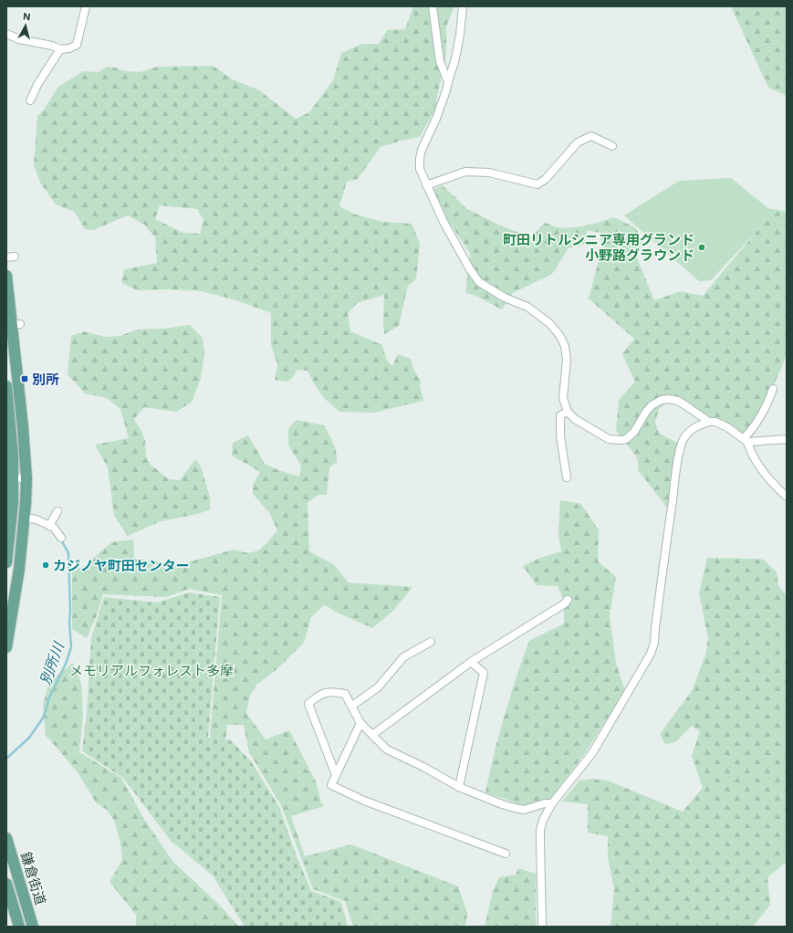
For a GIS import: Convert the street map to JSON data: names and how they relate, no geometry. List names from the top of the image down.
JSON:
{
  "streets": {
    "main road": ["鎌倉街道"]
  },
  "water": ["別所川"],
  "parks": ["メモリアルフォレスト多摩"],
  "places": {
    "other": ["町田リトルシニア専用グランド 小野路グラウンド", "カジノヤ町田センター"],
    "transit": ["別所"]
  },
  "north": "top"
}
